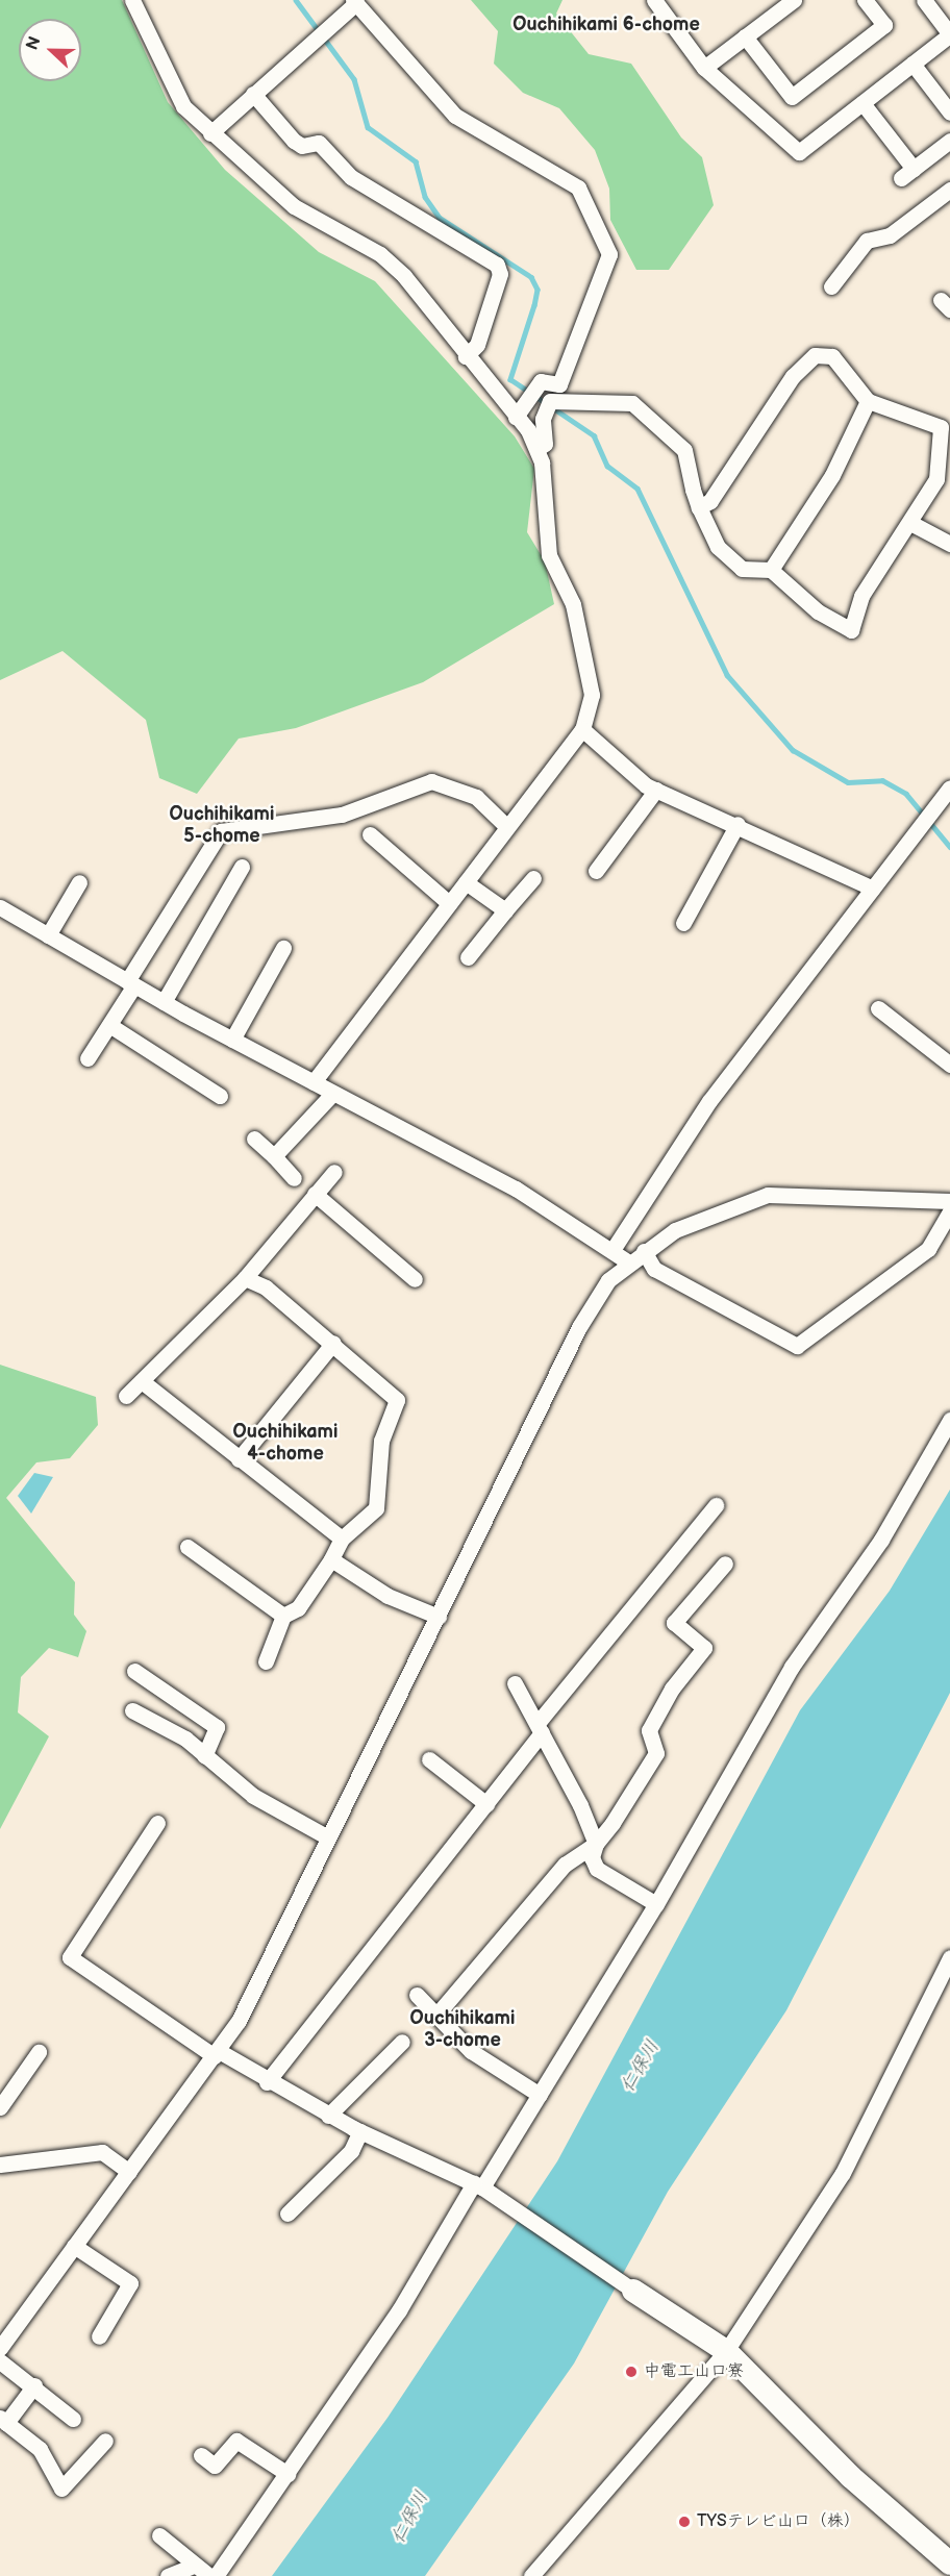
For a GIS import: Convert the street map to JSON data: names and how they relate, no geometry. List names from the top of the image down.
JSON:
{
  "districts": [
    "Ouchihikami 6-chome",
    "Ouchihikami 5-chome",
    "Ouchihikami 4-chome",
    "Ouchihikami 3-chome"
  ],
  "water": ["仁保川"],
  "places": ["中電工山口寮", "TYSテレビ山口（株）"],
  "north": "left"
}
